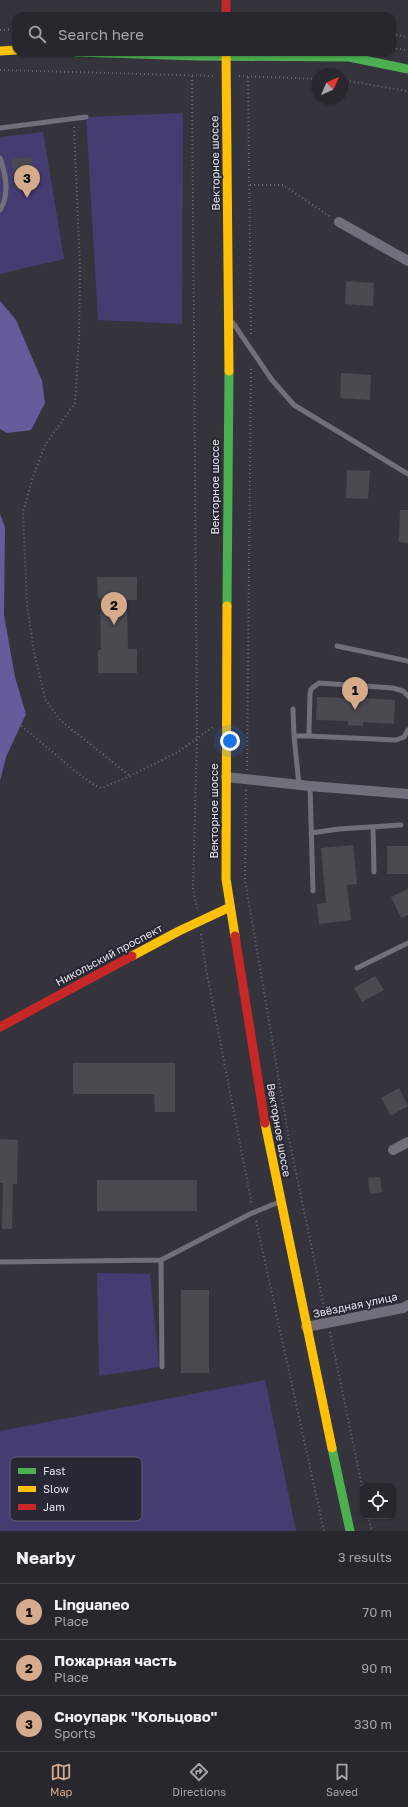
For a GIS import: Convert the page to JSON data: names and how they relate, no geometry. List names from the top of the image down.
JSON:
{
  "streets": {
    "main road": ["Векторное шоссе", "Никольский проспект"],
    "street": ["Звёздная улица"]
  },
  "crossings": [
    ["Векторное шоссе", "Никольский проспект"],
    ["Векторное шоссе", "Звёздная улица"]
  ],
  "legend": ["Fast", "Slow", "Jam"],
  "north": "top right",
  "page": {
    "search": "Search here",
    "pins": ["3", "2", "1"],
    "heading": ["Nearby", "3 results"],
    "list": [
      {
        "mark": "1",
        "name": "Linguaneo",
        "note": "Place",
        "value": "70 m"
      },
      {
        "mark": "2",
        "name": "Пожарная часть",
        "note": "Place",
        "value": "90 m"
      },
      {
        "mark": "3",
        "name": "Сноупарк \"Кольцово\"",
        "note": "Sports",
        "value": "330 m"
      }
    ],
    "nav": ["Map", "Directions", "Saved"]
  }
}
